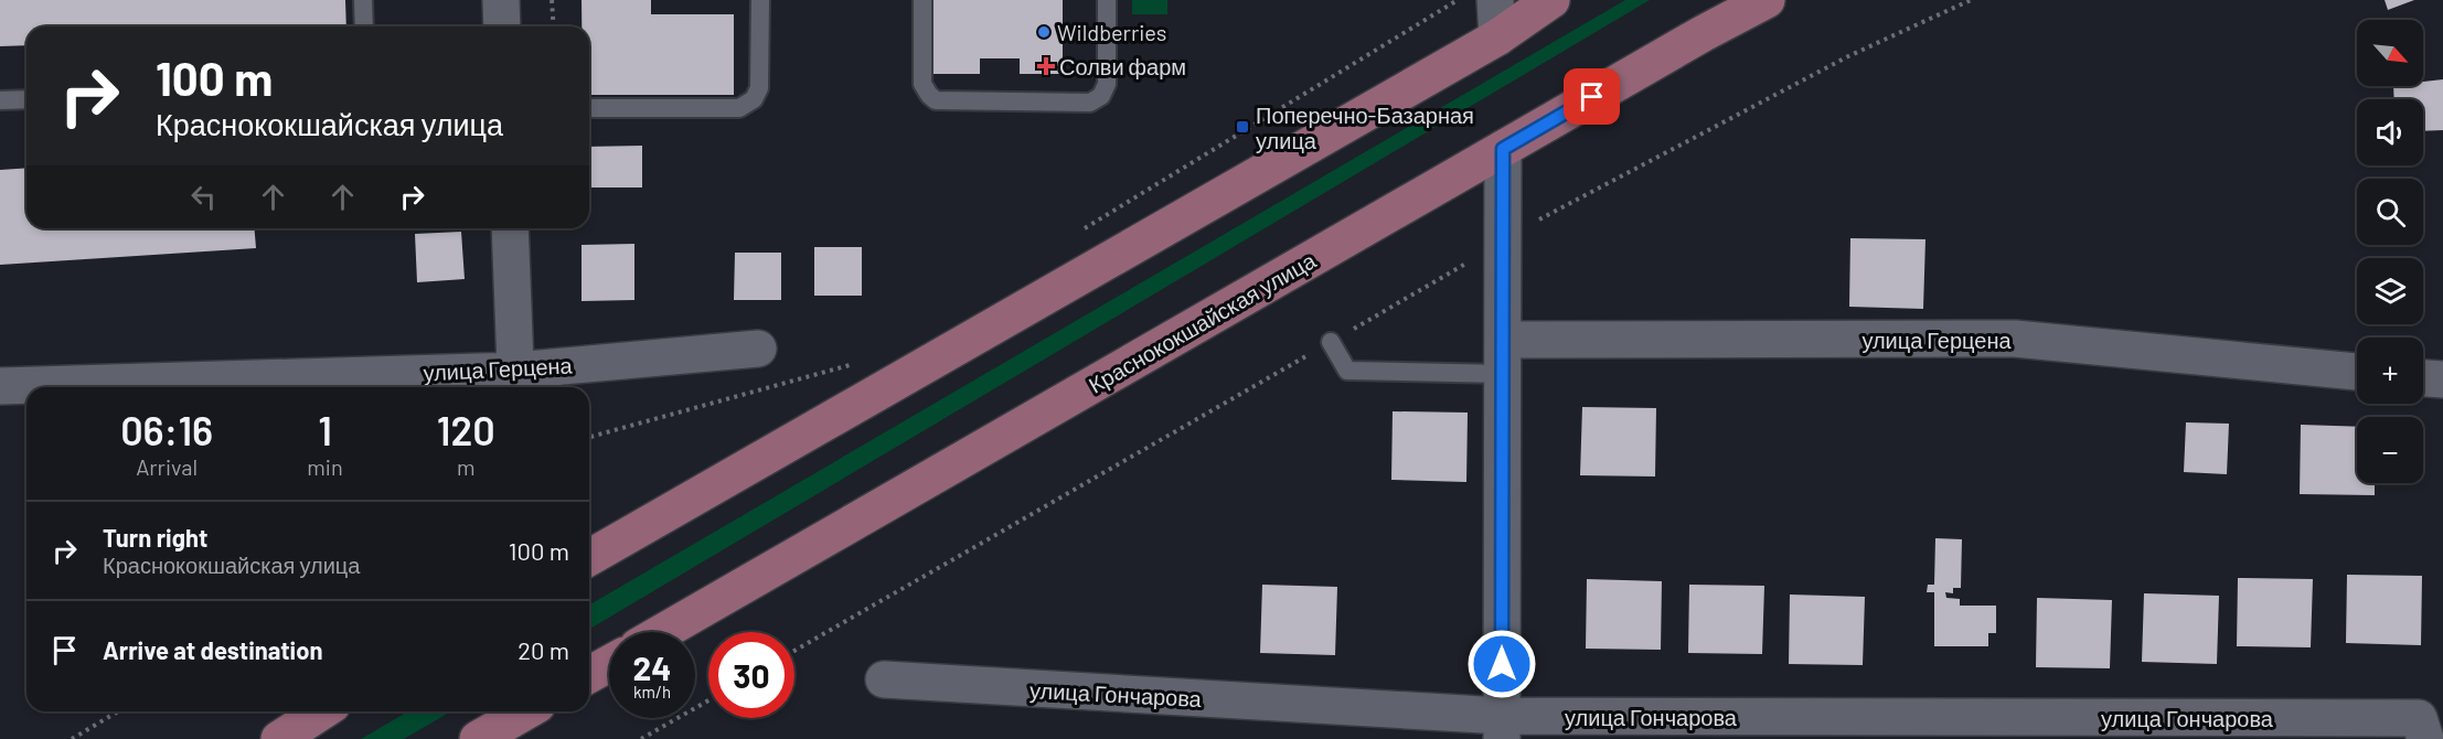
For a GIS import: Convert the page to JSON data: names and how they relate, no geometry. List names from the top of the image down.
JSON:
{
  "streets": {
    "main road": ["Краснококшайская улица"],
    "street": ["улица Герцена", "улица Гончарова"]
  },
  "places": {
    "other": ["Wildberries"],
    "health": ["Солви фарм"],
    "transit": ["Поперечно-Базарная улица"]
  },
  "north": "bottom right",
  "page": {
    "map_buttons": ["+", "−"],
    "turn": ["100 m", "Краснококшайская улица"],
    "eta": [
      "06:16",
      "Arrival",
      "1",
      "min",
      "120",
      "m"
    ],
    "list": [
      {
        "name": "Turn right",
        "note": "Краснококшайская улица",
        "value": "100 m"
      },
      {
        "name": "Arrive at destination",
        "value": "20 m"
      }
    ],
    "speed": "24 km/h",
    "limit": "30"
  }
}
